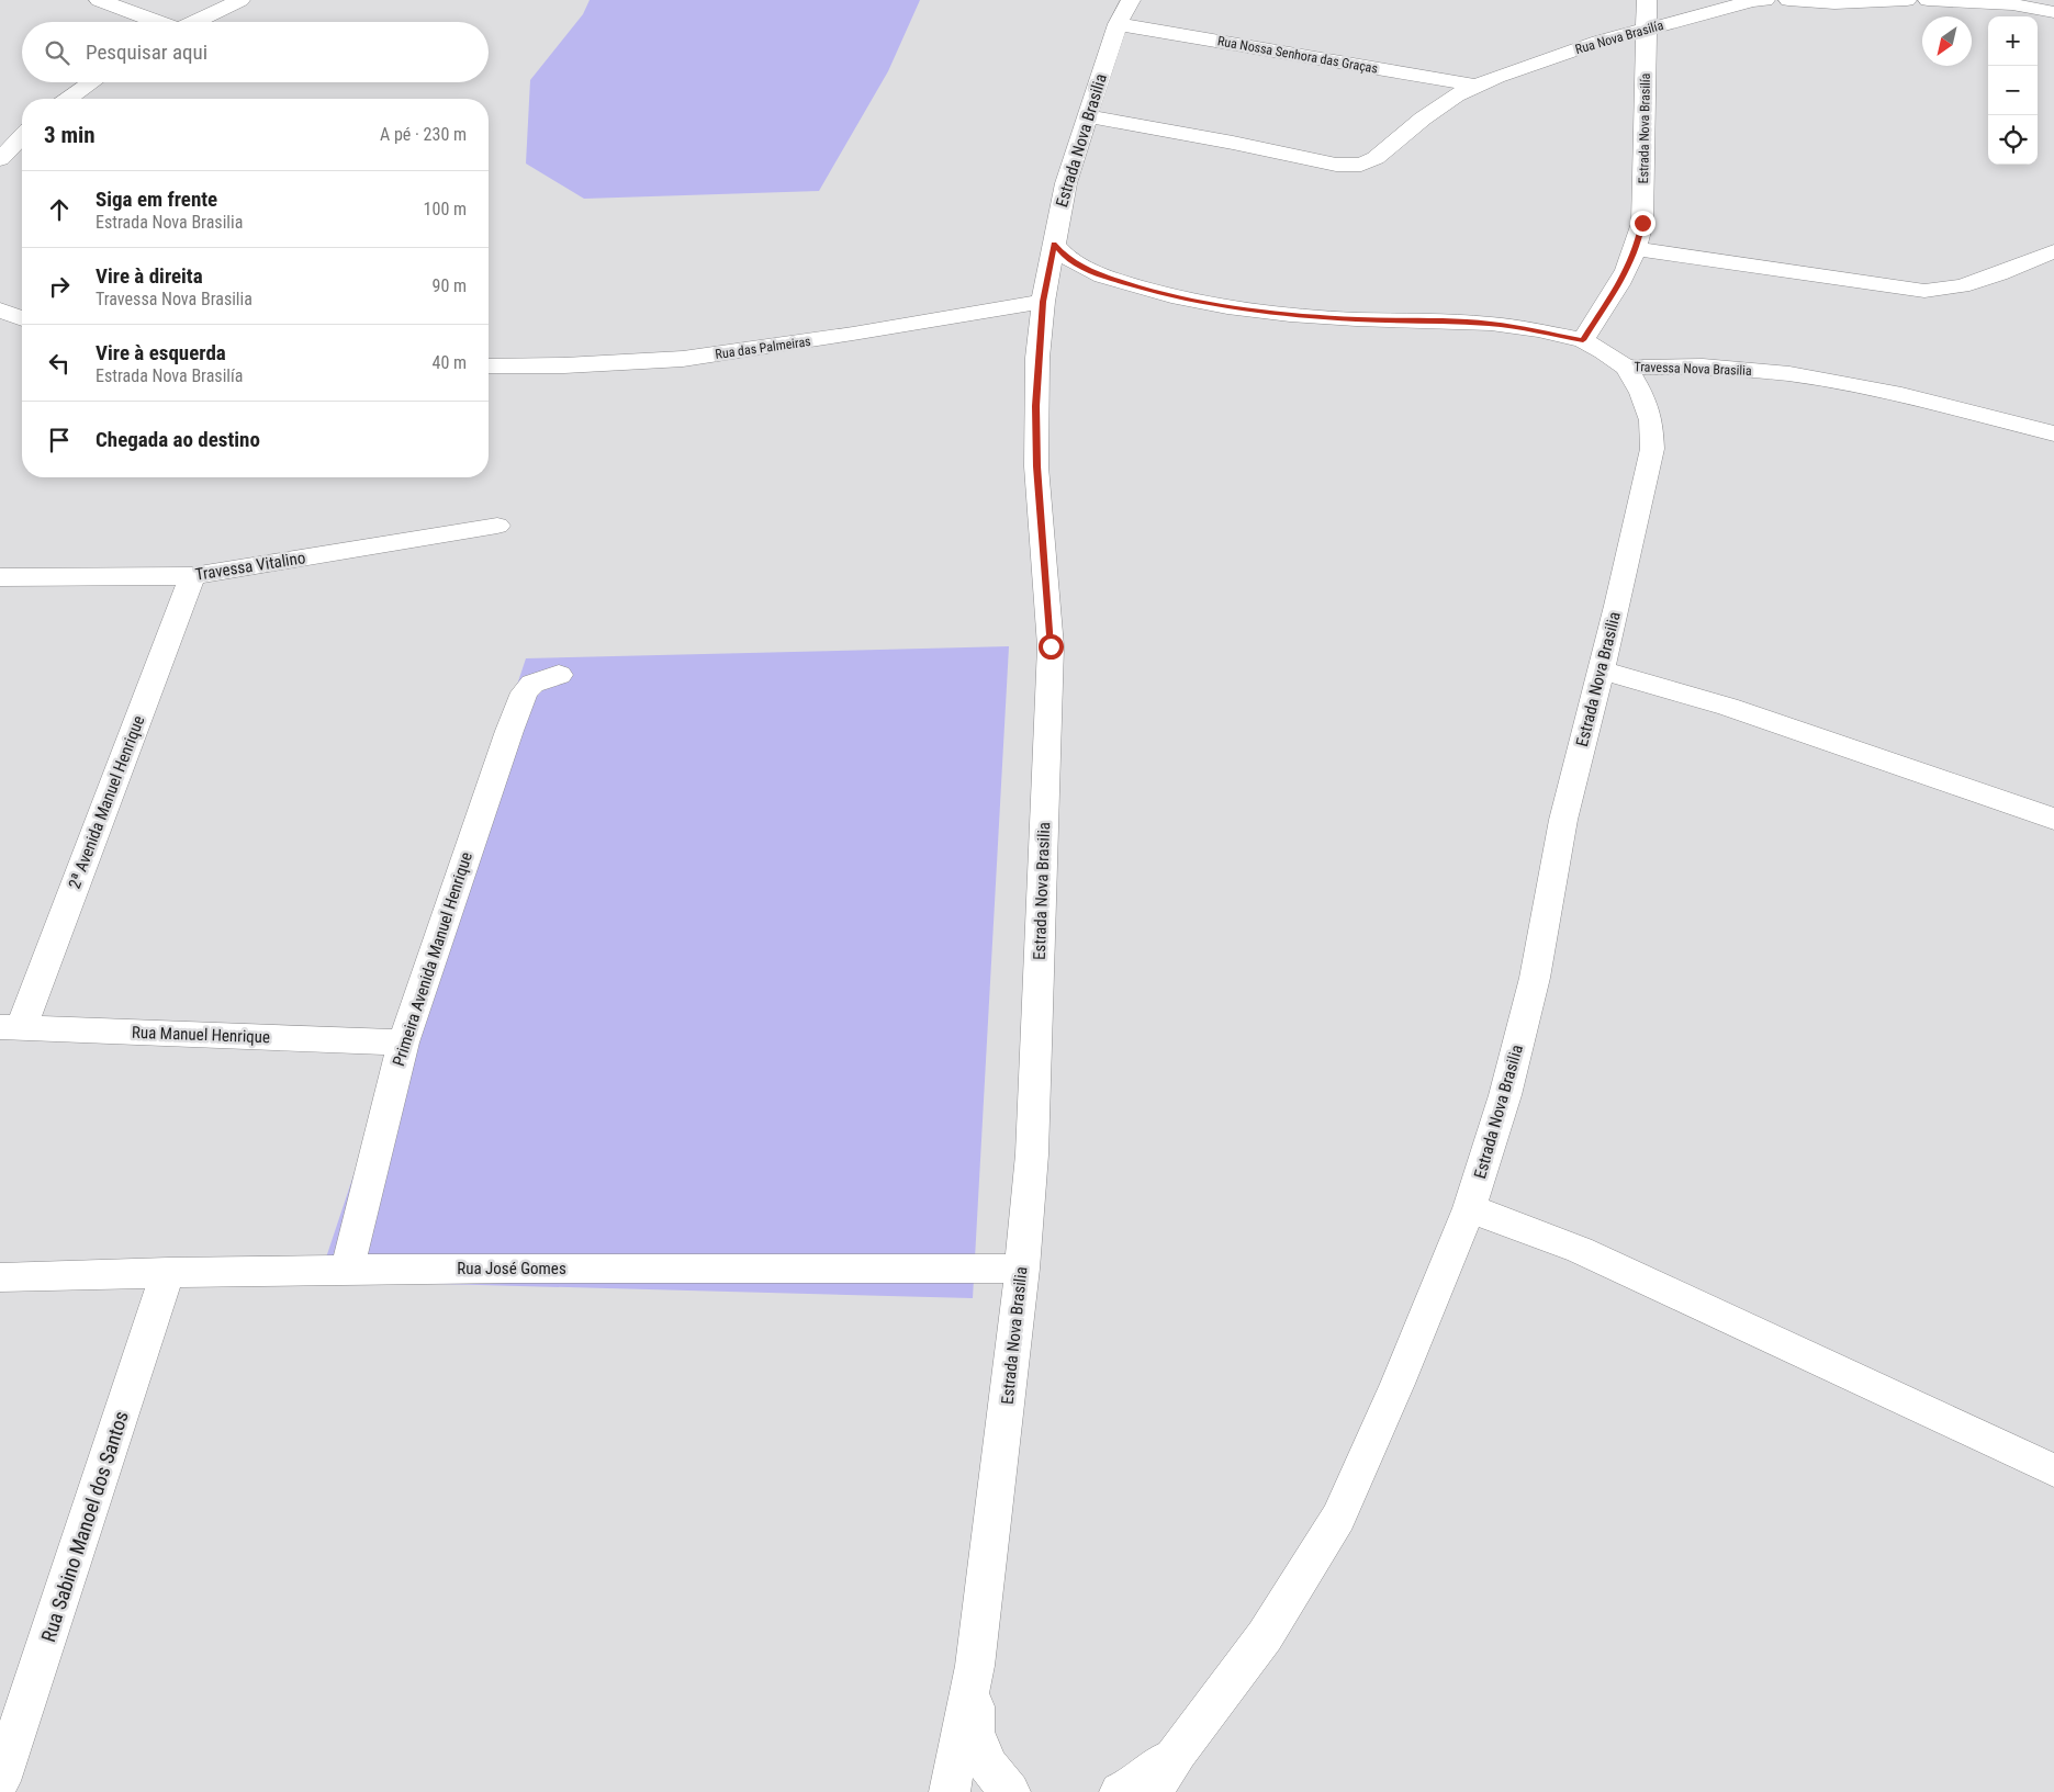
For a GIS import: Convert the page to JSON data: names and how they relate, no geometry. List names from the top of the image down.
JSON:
{
  "streets": {
    "street": [
      "Rua Nova Brasilía",
      "Rua Nossa Senhora das Graças",
      "Estrada Nova Brasilía",
      "Estrada Nova Brasilia",
      "Rua das Palmeiras",
      "Travessa Nova Brasilia",
      "Travessa Vitalino",
      "2ª Avenida Manuel Henrique",
      "Primeira Avenida Manuel Henrique",
      "Rua Manuel Henrique",
      "Rua José Gomes",
      "Rua Sabino Manoel dos Santos"
    ]
  },
  "crossings": [
    ["Rua Nova Brasilía", "Rua Nossa Senhora das Graças"],
    ["Rua Nova Brasilía", "Estrada Nova Brasilía"],
    ["Rua Nova Brasilía", "Estrada Nova Brasilia"],
    ["Rua Nossa Senhora das Graças", "Estrada Nova Brasilia"],
    ["Estrada Nova Brasilía", "Travessa Nova Brasilia"],
    ["Estrada Nova Brasilia", "Rua das Palmeiras"],
    ["Estrada Nova Brasilia", "Travessa Nova Brasilia"],
    ["Estrada Nova Brasilia", "Rua José Gomes"],
    ["Travessa Vitalino", "2ª Avenida Manuel Henrique"],
    ["2ª Avenida Manuel Henrique", "Rua Manuel Henrique"],
    ["Primeira Avenida Manuel Henrique", "Rua Manuel Henrique"],
    ["Primeira Avenida Manuel Henrique", "Rua José Gomes"],
    ["Rua José Gomes", "Rua Sabino Manoel dos Santos"]
  ],
  "north": "bottom left",
  "page": {
    "map_buttons": ["+", "−"],
    "search": "Pesquisar aqui",
    "heading": ["3 min", "A pé · 230 m"],
    "list": [
      ["Siga em frente", "Estrada Nova Brasilia", "100 m"],
      ["Vire à direita", "Travessa Nova Brasilia", "90 m"],
      ["Vire à esquerda", "Estrada Nova Brasilía", "40 m"],
      "Chegada ao destino"
    ]
  }
}
